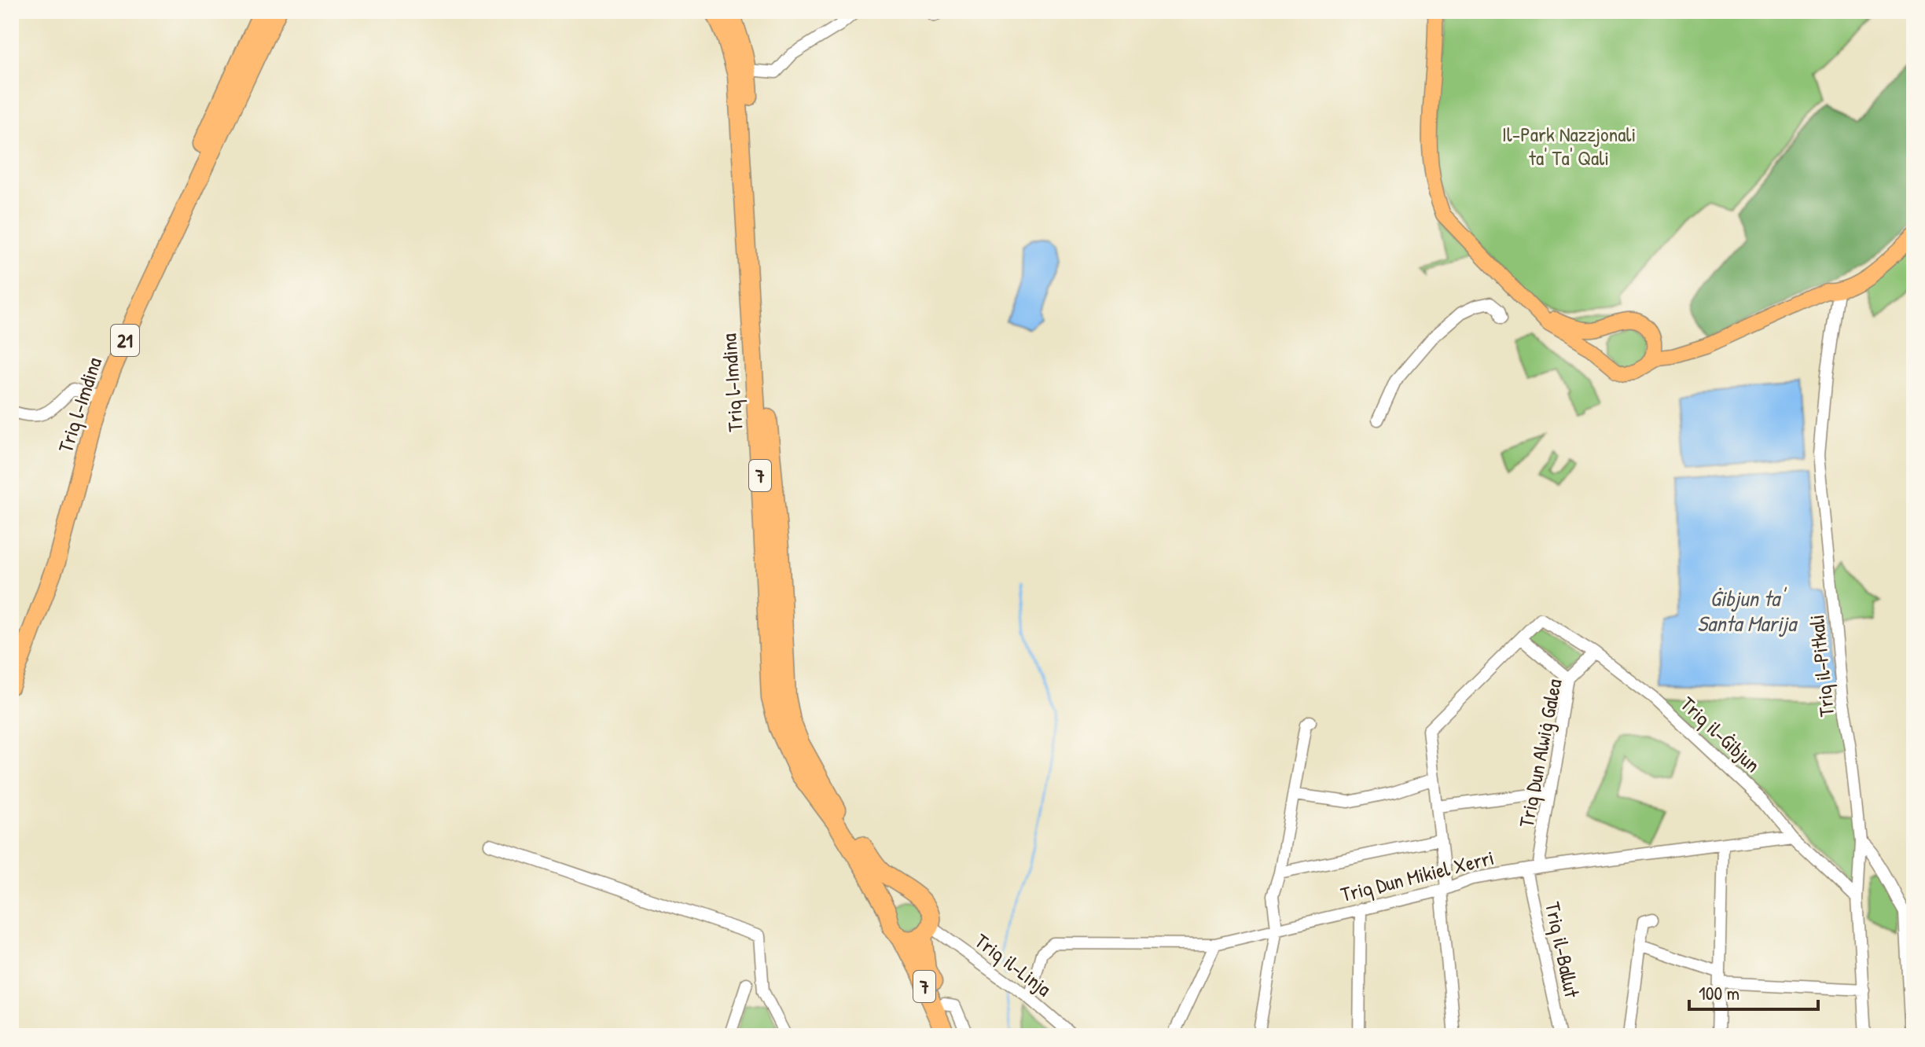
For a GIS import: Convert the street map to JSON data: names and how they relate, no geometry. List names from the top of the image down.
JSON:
{
  "streets": {
    "highway": ["21", "Triq l-Imdina", "7"],
    "street": [
      "Triq il-Pitkali",
      "Triq il-Ġibjun",
      "Triq Dun Alwiġ Galea",
      "Triq Dun Mikiel Xerri",
      "Triq il-Ballut",
      "Triq il-Linja"
    ]
  },
  "crossings": [
    ["Triq l-Imdina", "Triq il-Linja"],
    ["Triq il-Pitkali", "Triq il-Ġibjun"],
    ["Triq il-Ġibjun", "Triq Dun Alwiġ Galea"],
    ["Triq il-Ġibjun", "Triq Dun Mikiel Xerri"],
    ["Triq Dun Alwiġ Galea", "Triq Dun Mikiel Xerri"],
    ["Triq Dun Mikiel Xerri", "Triq il-Ballut"],
    ["Triq Dun Mikiel Xerri", "Triq il-Linja"]
  ],
  "water": ["Ġibjun ta' Santa Marija"],
  "parks": ["Il-Park Nazzjonali ta' Ta' Qali"],
  "scale_bar": "100 m"
}
